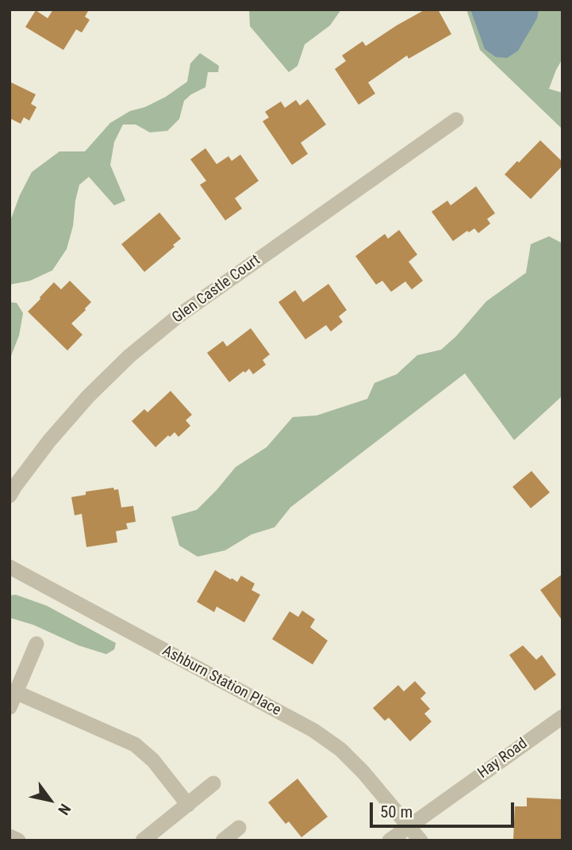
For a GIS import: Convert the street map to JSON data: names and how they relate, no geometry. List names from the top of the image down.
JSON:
{
  "streets": {
    "street": ["Glen Castle Court", "Ashburn Station Place", "Hay Road"]
  },
  "crossings": [
    ["Ashburn Station Place", "Hay Road"]
  ],
  "scale_bar": "50 m",
  "north": "bottom right"
}
